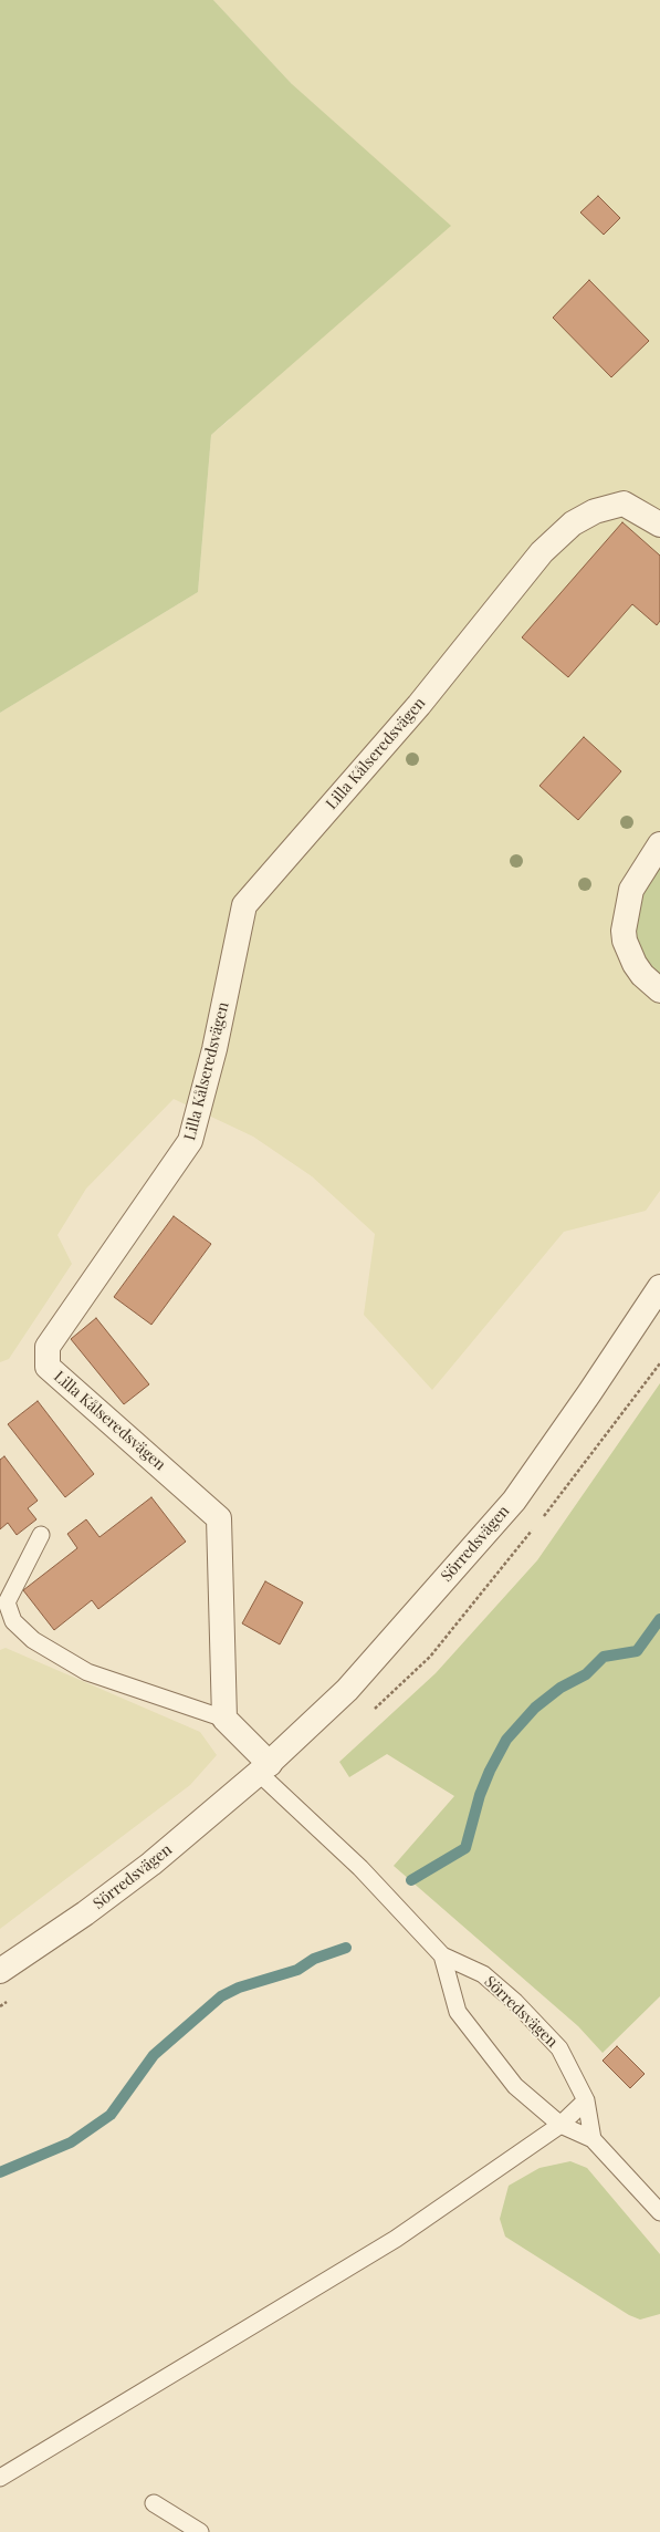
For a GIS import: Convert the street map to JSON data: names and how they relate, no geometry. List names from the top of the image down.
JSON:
{
  "streets": {
    "street": ["Lilla Kålseredsvägen", "Sörredsvägen"]
  }
}
